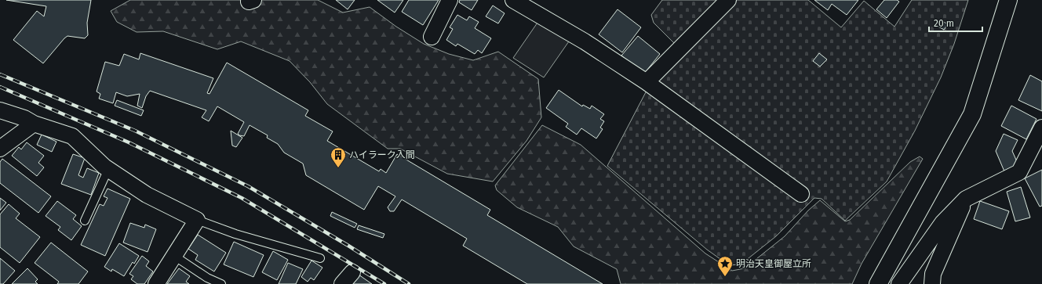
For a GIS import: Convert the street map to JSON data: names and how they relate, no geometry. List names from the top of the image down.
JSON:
{
  "places": {
    "building": ["ハイラーク入間"],
    "place": ["明治天皇御屋立所"]
  },
  "scale_bar": "20 m"
}
